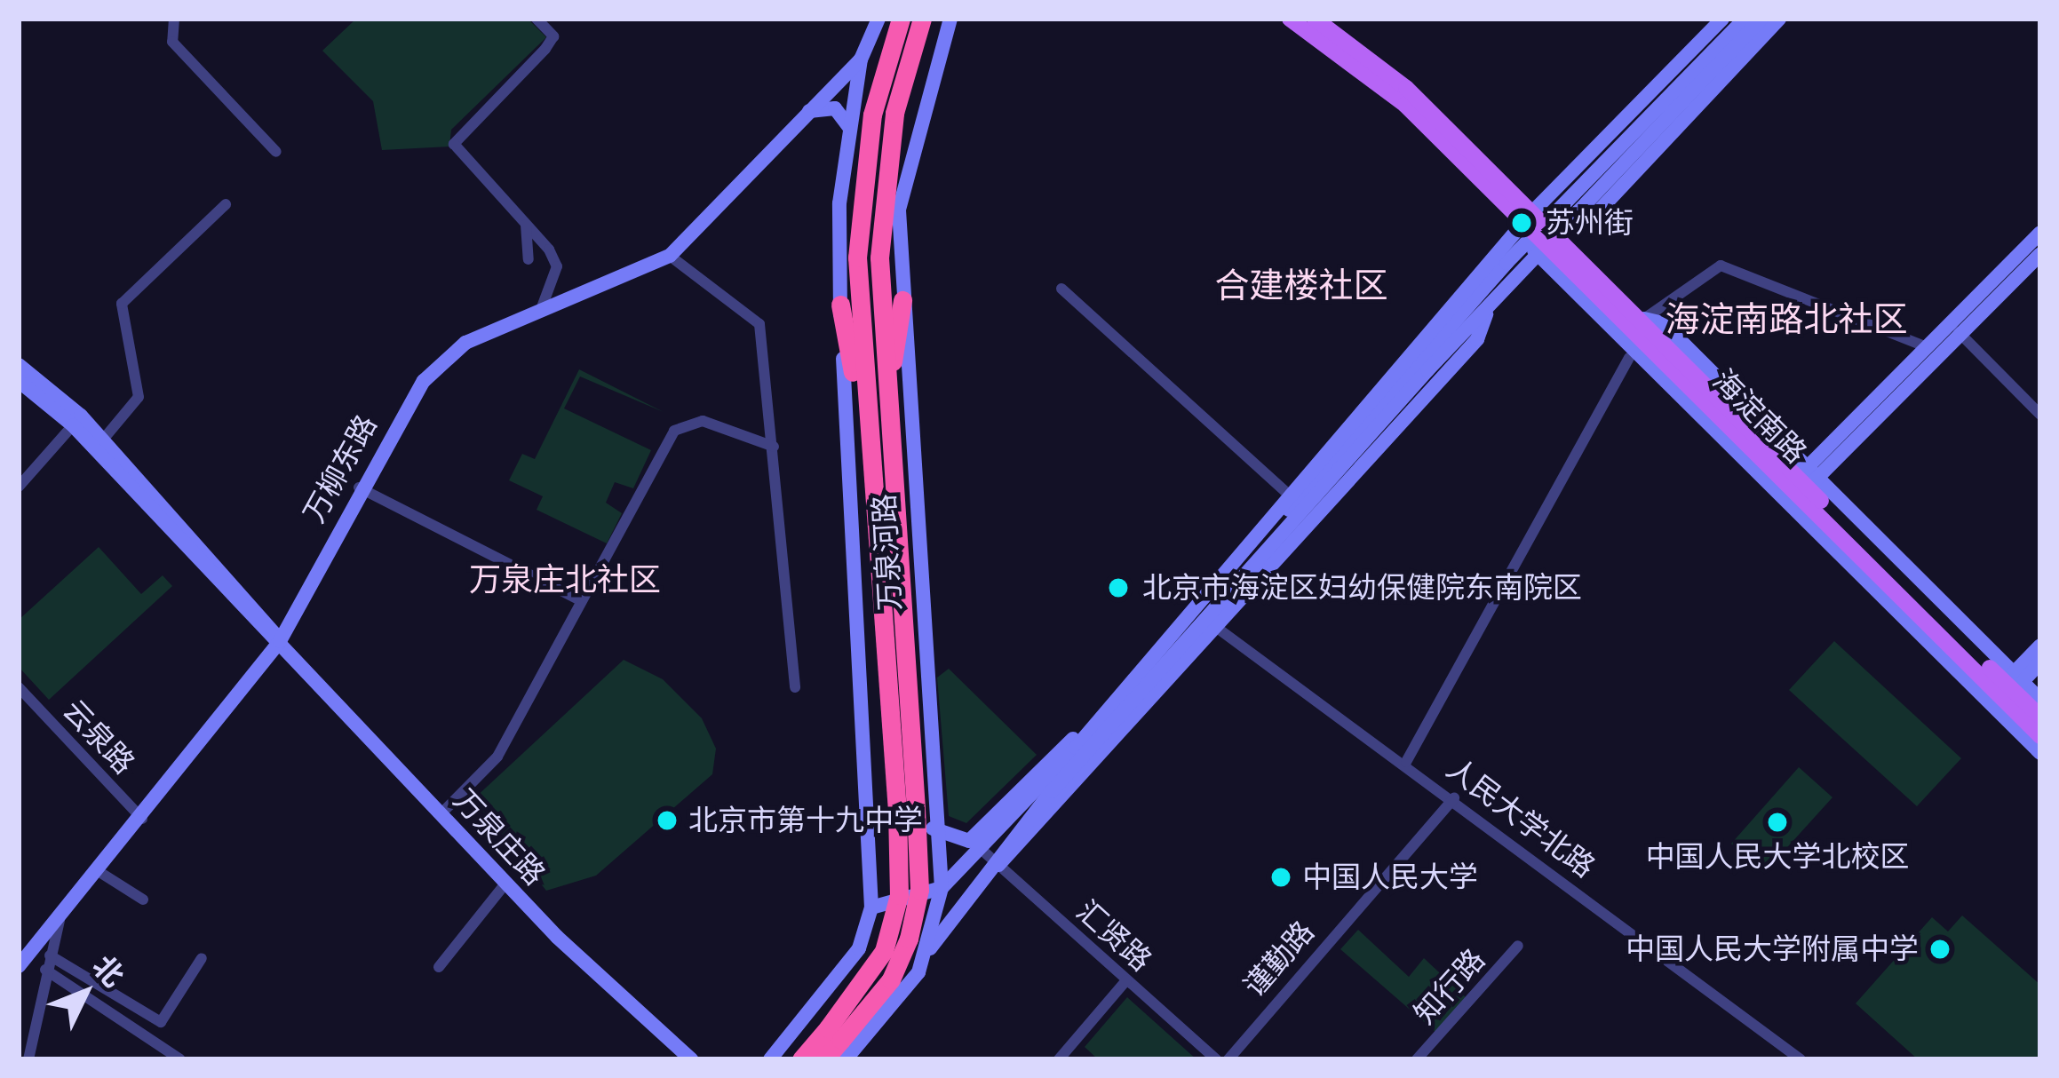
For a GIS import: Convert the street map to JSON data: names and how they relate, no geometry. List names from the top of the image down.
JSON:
{
  "streets": {
    "highway": ["万泉河路"],
    "main road": ["海淀南路"],
    "street": [
      "万柳东路",
      "云泉路",
      "人民大学北路",
      "万泉庄路",
      "汇贤路",
      "谨勤路",
      "知行路"
    ]
  },
  "crossings": [
    ["万柳东路", "万泉河路"],
    ["万柳东路", "云泉路"],
    ["万柳东路", "万泉庄路"],
    ["人民大学北路", "谨勤路"]
  ],
  "districts": ["合建楼社区", "海淀南路北社区", "万泉庄北社区"],
  "places": [
    "苏州街",
    "北京市海淀区妇幼保健院东南院区",
    "北京市第十九中学",
    "中国人民大学北校区",
    "中国人民大学",
    "中国人民大学附属中学"
  ],
  "north": "top right"
}
